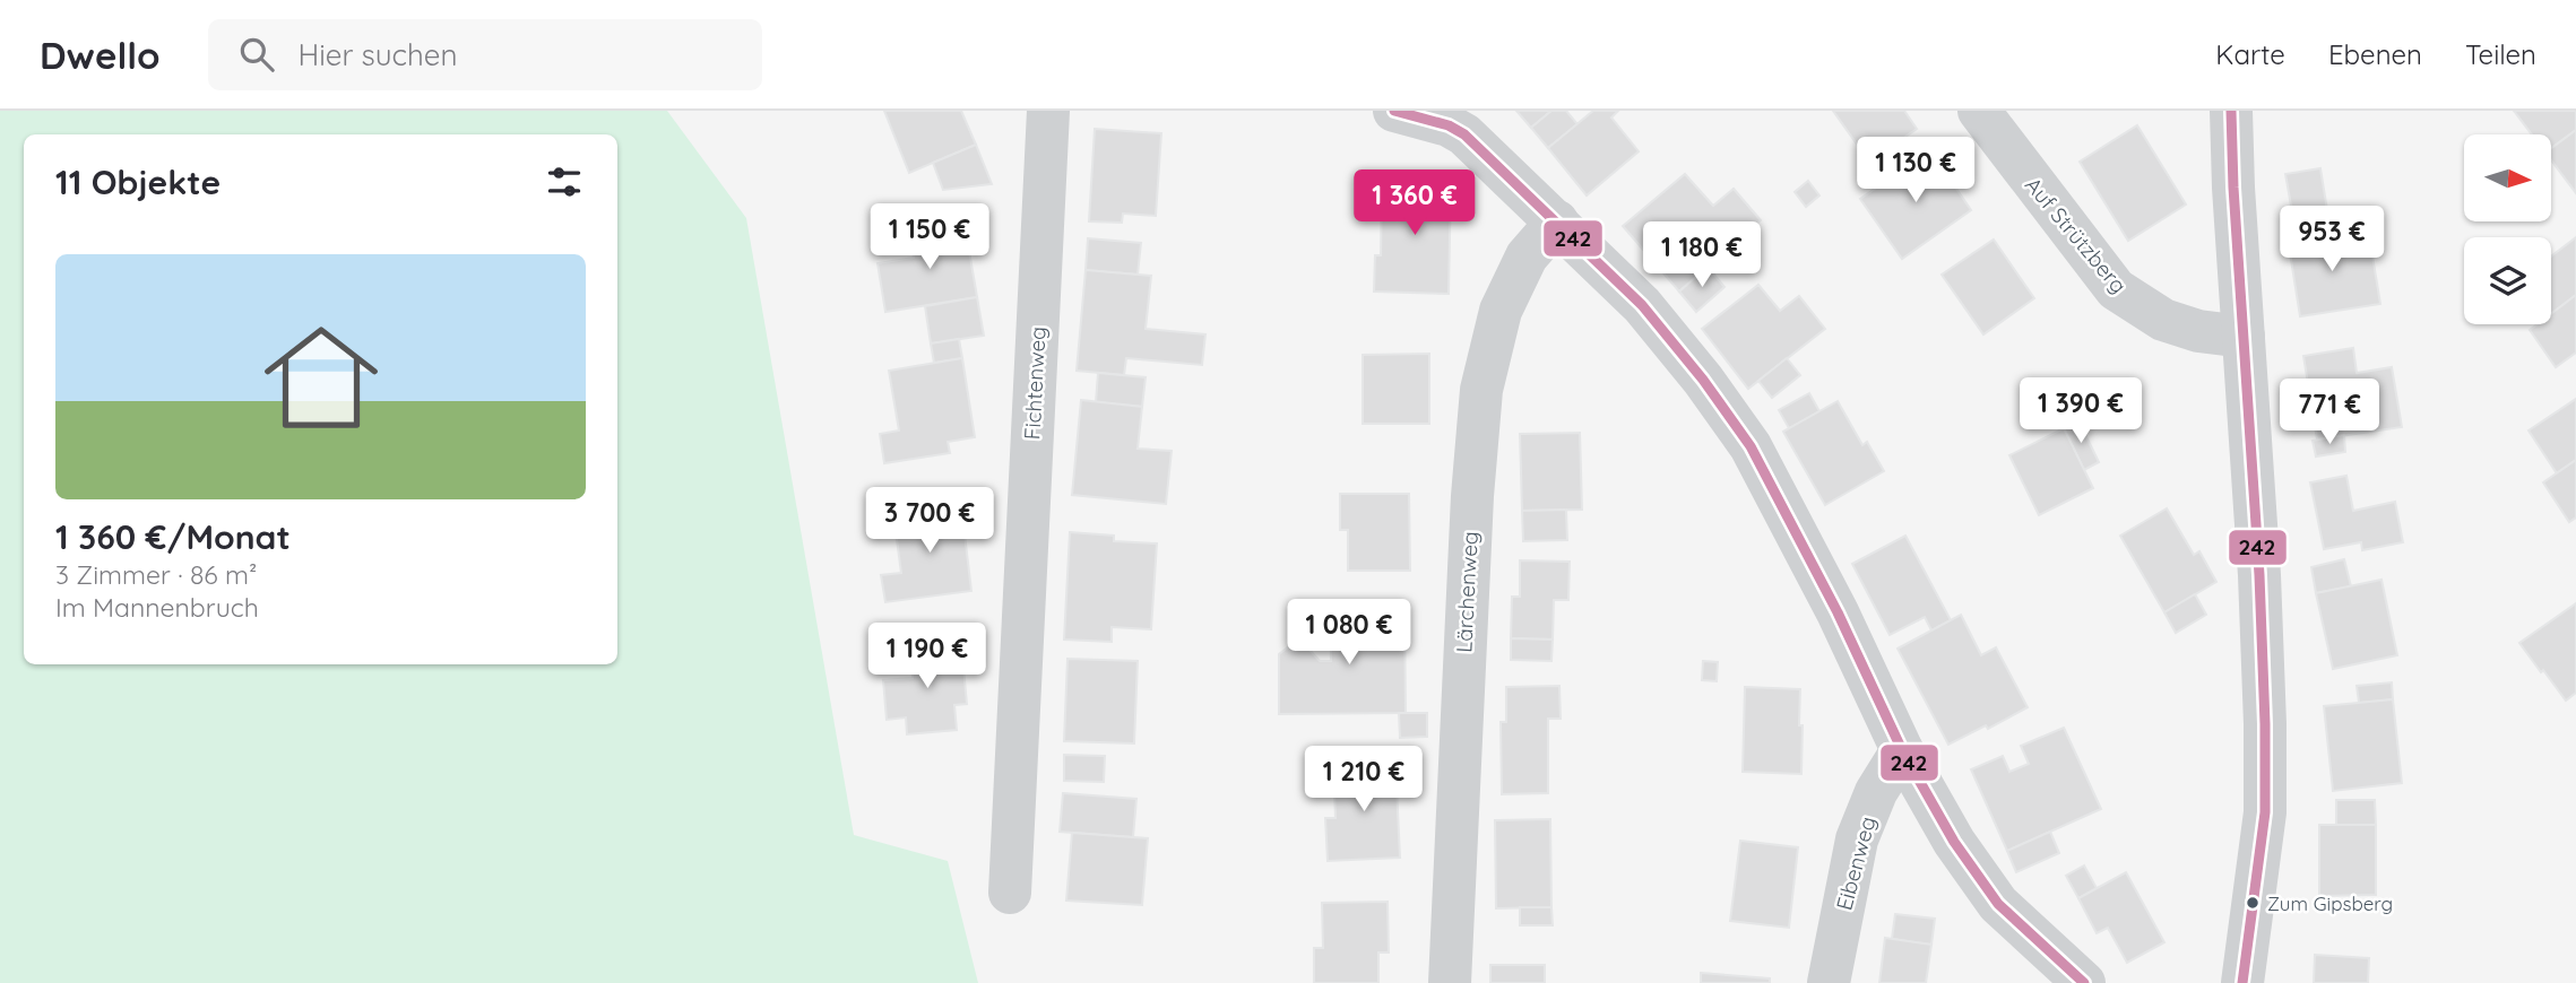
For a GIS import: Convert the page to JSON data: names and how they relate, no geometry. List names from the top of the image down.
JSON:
{
  "streets": {
    "street": [
      "Auf Strützberg",
      "Fichtenweg",
      "Lärchenweg",
      "Eibenweg"
    ]
  },
  "places": ["Zum Gipsberg"],
  "lines": ["transit line 242"],
  "north": "right",
  "page": {
    "header": "Dwello",
    "search": "Hier suchen",
    "nav": ["Karte", "Ebenen", "Teilen"],
    "heading": "11 Objekte",
    "price": [
      "1 130 €",
      "1 360 €",
      "1 150 €",
      "953 €",
      "1 180 €",
      "1 390 €",
      "771 €",
      "3 700 €",
      "1 080 €",
      "1 190 €",
      "1 210 €"
    ],
    "list": [
      {
        "name": "1 360 €/Monat",
        "note": "3 Zimmer · 86 m² · Im Mannenbruch"
      }
    ]
  }
}
